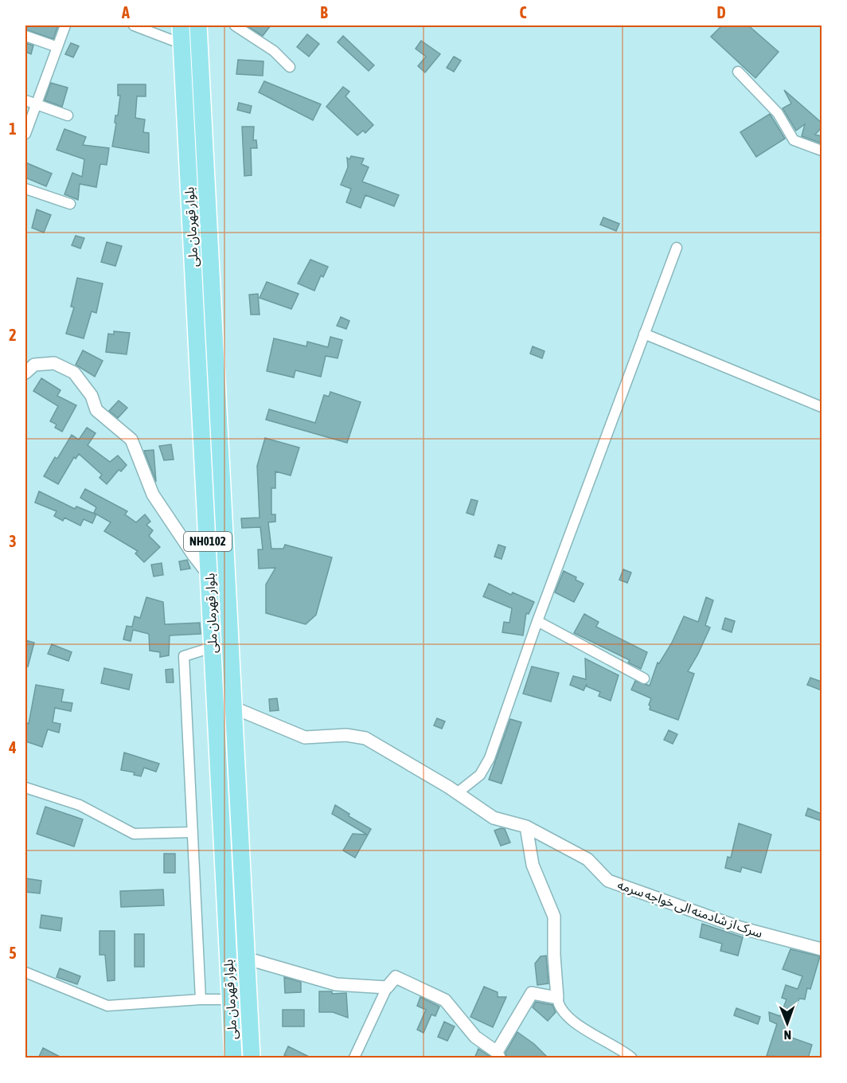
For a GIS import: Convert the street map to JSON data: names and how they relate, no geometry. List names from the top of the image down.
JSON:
{
  "streets": {
    "highway": ["بلوار قهرمان ملی", "NH0102"],
    "street": ["سرک از شادمنه الی خواجه سرمه"]
  },
  "crossings": [
    ["بلوار قهرمان ملی", "سرک از شادمنه الی خواجه سرمه"]
  ],
  "north": "bottom",
  "grid": {
    "columns": [
      "A",
      "B",
      "C",
      "D"
    ],
    "rows": [
      "1",
      "2",
      "3",
      "4",
      "5"
    ]
  }
}
